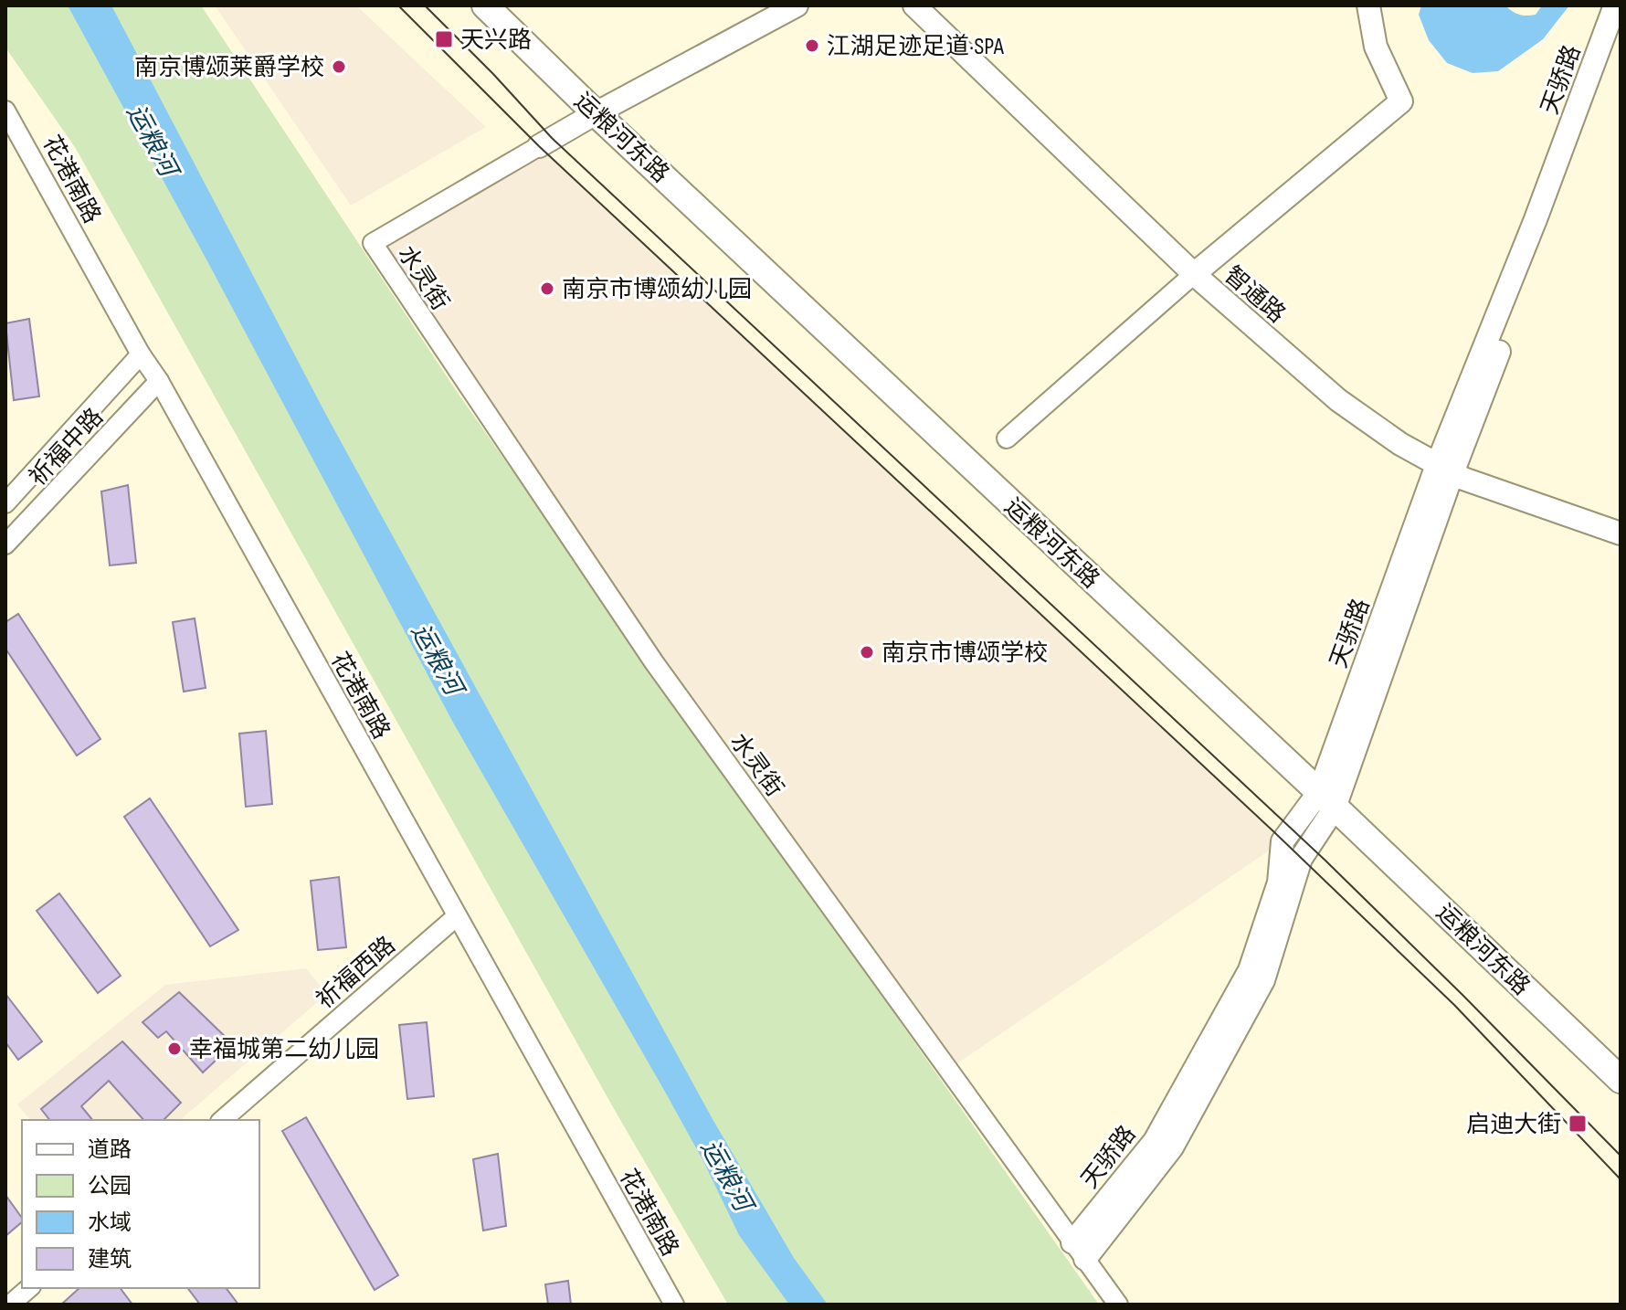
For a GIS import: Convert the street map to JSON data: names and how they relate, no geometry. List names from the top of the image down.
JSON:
{
  "streets": {
    "main road": ["运粮河东路"],
    "street": [
      "天骄路",
      "花港南路",
      "水灵街",
      "智通路",
      "祈福中路",
      "祈福西路"
    ]
  },
  "crossings": [
    ["天骄路", "运粮河东路"],
    ["天骄路", "水灵街"],
    ["天骄路", "智通路"],
    ["花港南路", "祈福中路"],
    ["花港南路", "祈福西路"]
  ],
  "water": ["运粮河"],
  "places": {
    "transit": ["天兴路", "启迪大街"],
    "other": [
      "江湖足迹足道·SPA",
      "南京博颂莱爵学校",
      "南京市博颂幼儿园",
      "南京市博颂学校",
      "幸福城第二幼儿园"
    ]
  },
  "legend": [
    "道路",
    "公园",
    "水域",
    "建筑"
  ]
}
